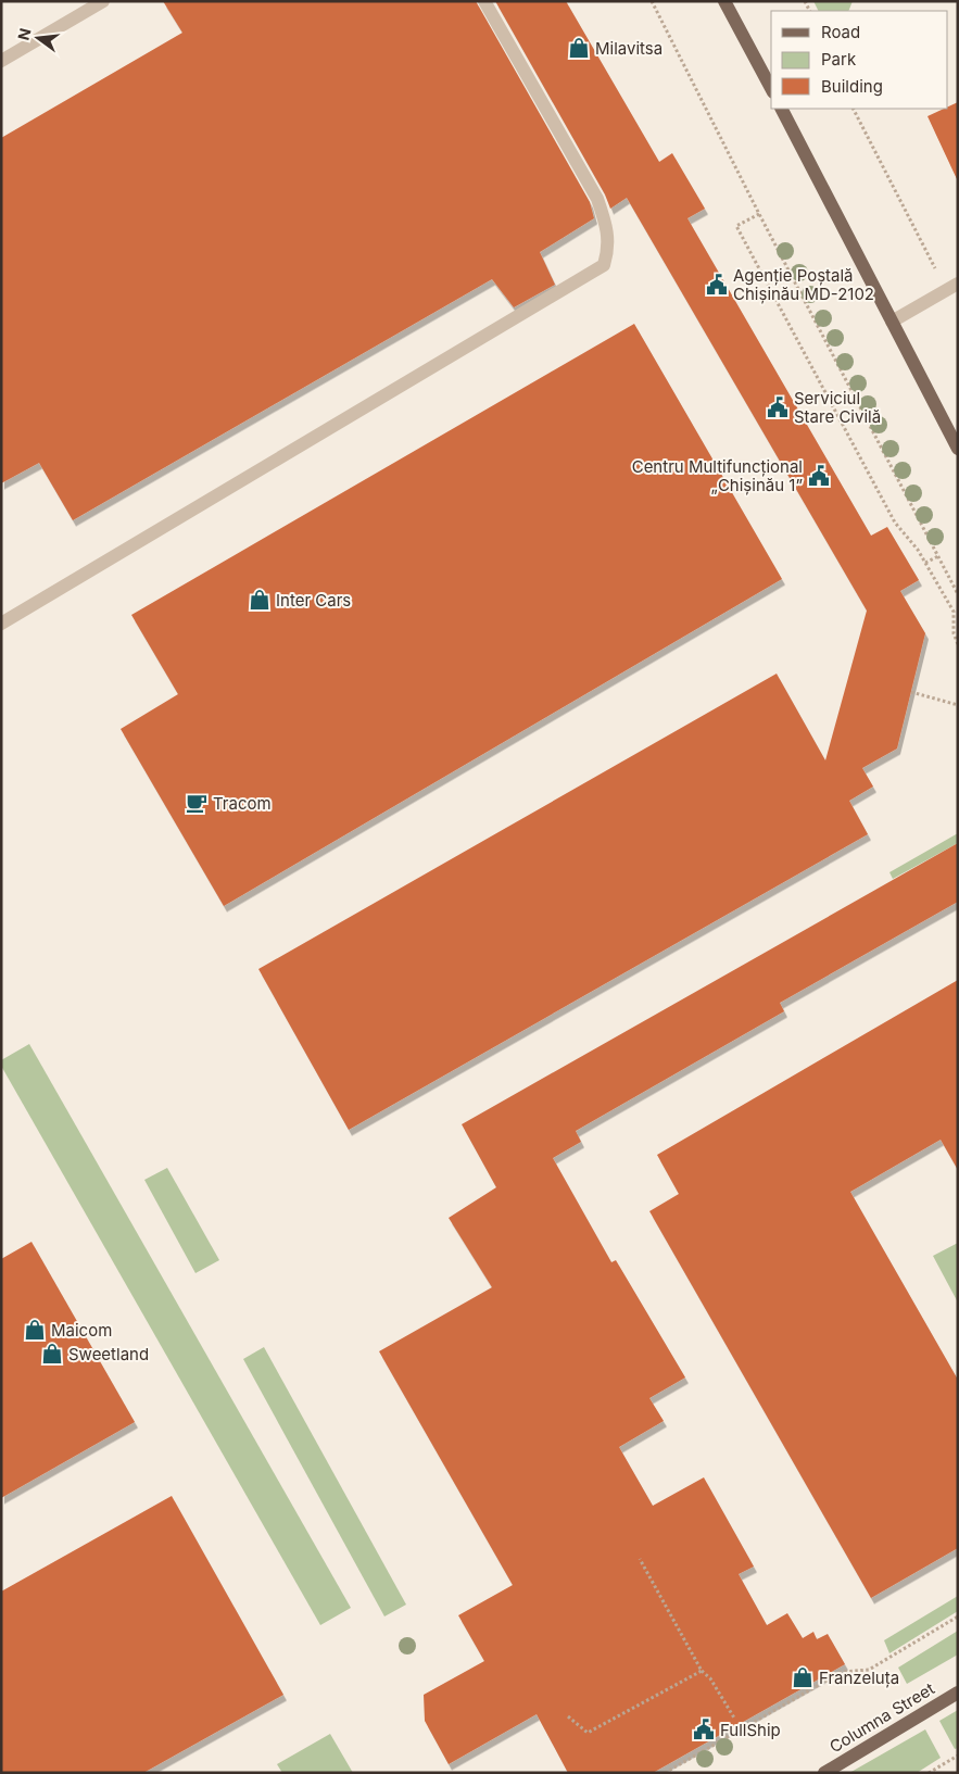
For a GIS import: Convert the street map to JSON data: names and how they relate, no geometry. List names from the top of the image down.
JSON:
{
  "streets": {
    "main road": ["Columna Street"]
  },
  "places": {
    "shop": [
      "Milavitsa",
      "Inter Cars",
      "Maicom",
      "Sweetland",
      "Franzeluța"
    ],
    "public building": [
      "Agenție Poștală Chișinău MD-2102",
      "Serviciul Stare Civilă",
      "Centru Multifuncțional „Chișinău 1”",
      "FullShip"
    ],
    "cafe": ["Tracom"]
  },
  "legend": ["Road", "Park", "Building"],
  "north": "left"
}
